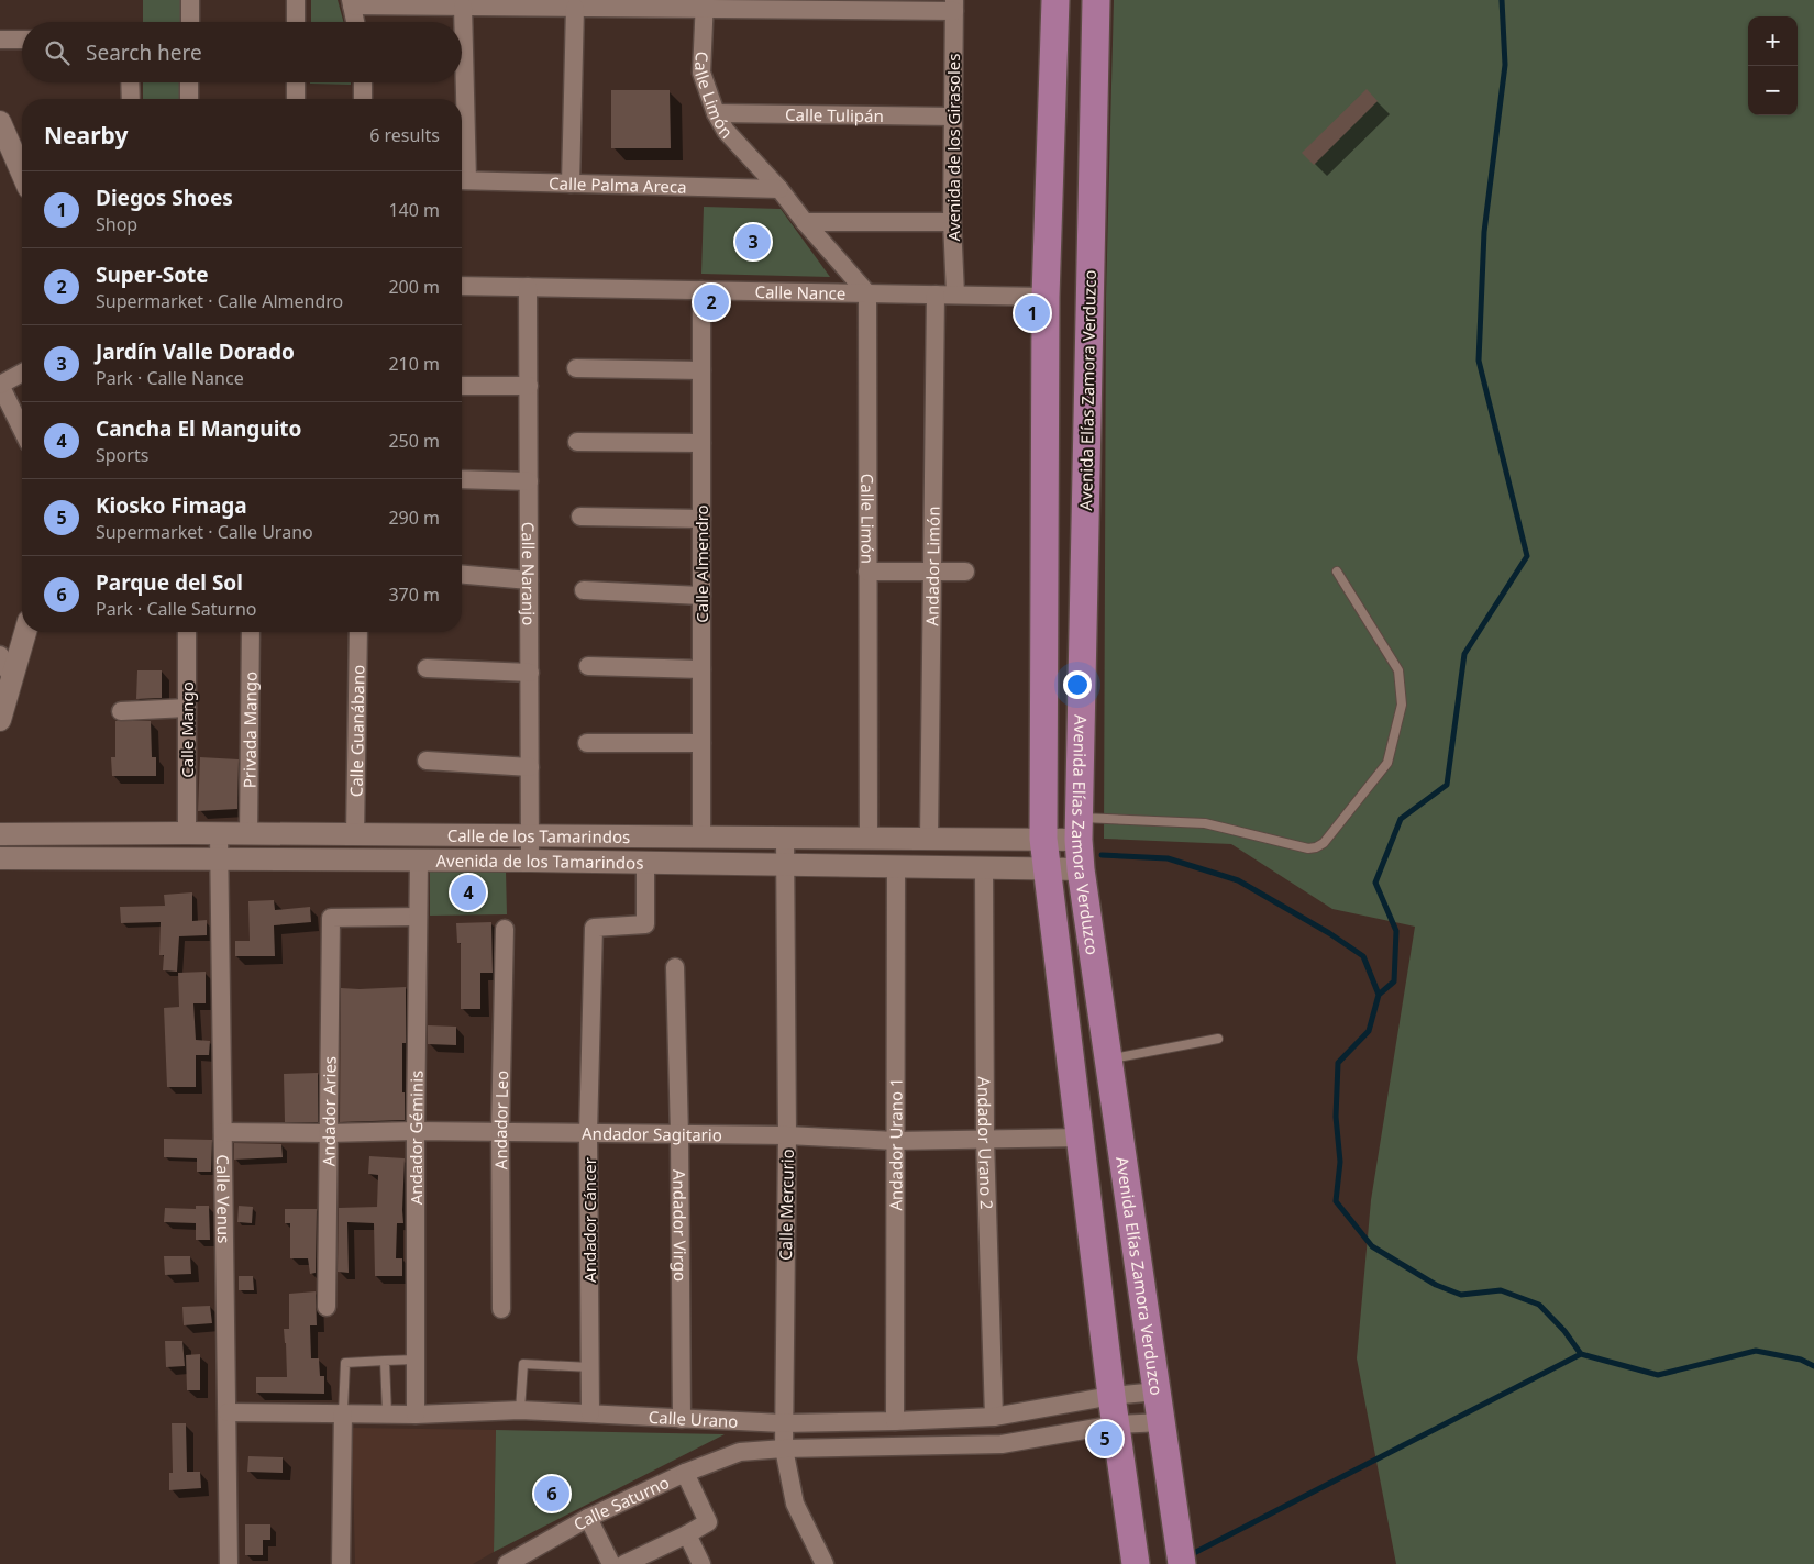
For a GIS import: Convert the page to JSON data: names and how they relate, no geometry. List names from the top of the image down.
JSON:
{
  "streets": {
    "main road": ["Avenida Elías Zamora Verduzco"],
    "street": [
      "Calle Limón",
      "Calle Tulipán",
      "Avenida de los Girasoles",
      "Calle Palma Areca",
      "Calle Nance",
      "Calle Almendro",
      "Andador Limón",
      "Calle Naranjo",
      "Calle Mango",
      "Privada Mango",
      "Calle Guanábano",
      "Calle de los Tamarindos",
      "Avenida de los Tamarindos",
      "Andador Aries",
      "Andador Leo",
      "Andador Sagitario",
      "Andador Géminis",
      "Andador Urano 2",
      "Andador Urano 1",
      "Calle Venus",
      "Calle Mercurio",
      "Andador Cáncer",
      "Andador Virgo",
      "Calle Urano",
      "Calle Saturno"
    ]
  },
  "crossings": [
    ["Calle Limón", "Calle Tulipán"],
    ["Calle Limón", "Calle Palma Areca"],
    ["Calle Limón", "Calle Nance"],
    ["Calle Limón", "Calle de los Tamarindos"],
    ["Calle Tulipán", "Avenida de los Girasoles"],
    ["Avenida de los Girasoles", "Calle Nance"],
    ["Calle Nance", "Calle Almendro"],
    ["Calle Nance", "Andador Limón"],
    ["Calle Nance", "Calle Naranjo"],
    ["Avenida Elías Zamora Verduzco", "Calle de los Tamarindos"],
    ["Avenida Elías Zamora Verduzco", "Avenida de los Tamarindos"],
    ["Avenida Elías Zamora Verduzco", "Calle Urano"],
    ["Calle Almendro", "Calle de los Tamarindos"],
    ["Andador Limón", "Calle de los Tamarindos"],
    ["Calle Naranjo", "Calle de los Tamarindos"],
    ["Calle Naranjo", "Avenida de los Tamarindos"],
    ["Calle Mango", "Calle de los Tamarindos"],
    ["Privada Mango", "Calle de los Tamarindos"],
    ["Calle Guanábano", "Calle de los Tamarindos"],
    ["Calle de los Tamarindos", "Calle Venus"],
    ["Calle de los Tamarindos", "Calle Mercurio"],
    ["Avenida de los Tamarindos", "Andador Géminis"],
    ["Avenida de los Tamarindos", "Andador Urano 2"],
    ["Avenida de los Tamarindos", "Andador Urano 1"],
    ["Avenida de los Tamarindos", "Calle Venus"],
    ["Avenida de los Tamarindos", "Calle Mercurio"],
    ["Avenida de los Tamarindos", "Andador Cáncer"],
    ["Andador Aries", "Andador Sagitario"],
    ["Andador Aries", "Andador Géminis"],
    ["Andador Leo", "Andador Sagitario"],
    ["Andador Sagitario", "Andador Géminis"],
    ["Andador Sagitario", "Andador Urano 2"],
    ["Andador Sagitario", "Andador Urano 1"],
    ["Andador Sagitario", "Calle Venus"],
    ["Andador Sagitario", "Calle Mercurio"],
    ["Andador Sagitario", "Andador Cáncer"],
    ["Andador Sagitario", "Andador Virgo"],
    ["Andador Géminis", "Calle Urano"],
    ["Andador Urano 2", "Calle Urano"],
    ["Andador Urano 1", "Calle Urano"],
    ["Calle Venus", "Calle Urano"],
    ["Calle Mercurio", "Calle Urano"],
    ["Andador Cáncer", "Calle Urano"],
    ["Andador Virgo", "Calle Urano"],
    ["Calle Urano", "Calle Saturno"]
  ],
  "page": {
    "map_buttons": ["+", "−"],
    "search": "Search here",
    "heading": ["Nearby", "6 results"],
    "list": [
      {
        "mark": "1",
        "name": "Diegos Shoes",
        "note": "Shop",
        "value": "140 m"
      },
      {
        "mark": "2",
        "name": "Super-Sote",
        "note": "Supermarket · Calle Almendro",
        "value": "200 m"
      },
      {
        "mark": "3",
        "name": "Jardín Valle Dorado",
        "note": "Park · Calle Nance",
        "value": "210 m"
      },
      {
        "mark": "4",
        "name": "Cancha El Manguito",
        "note": "Sports",
        "value": "250 m"
      },
      {
        "mark": "5",
        "name": "Kiosko Fimaga",
        "note": "Supermarket · Calle Urano",
        "value": "290 m"
      },
      {
        "mark": "6",
        "name": "Parque del Sol",
        "note": "Park · Calle Saturno",
        "value": "370 m"
      }
    ],
    "pins": [
      "3",
      "2",
      "1",
      "4",
      "5",
      "6"
    ]
  }
}
